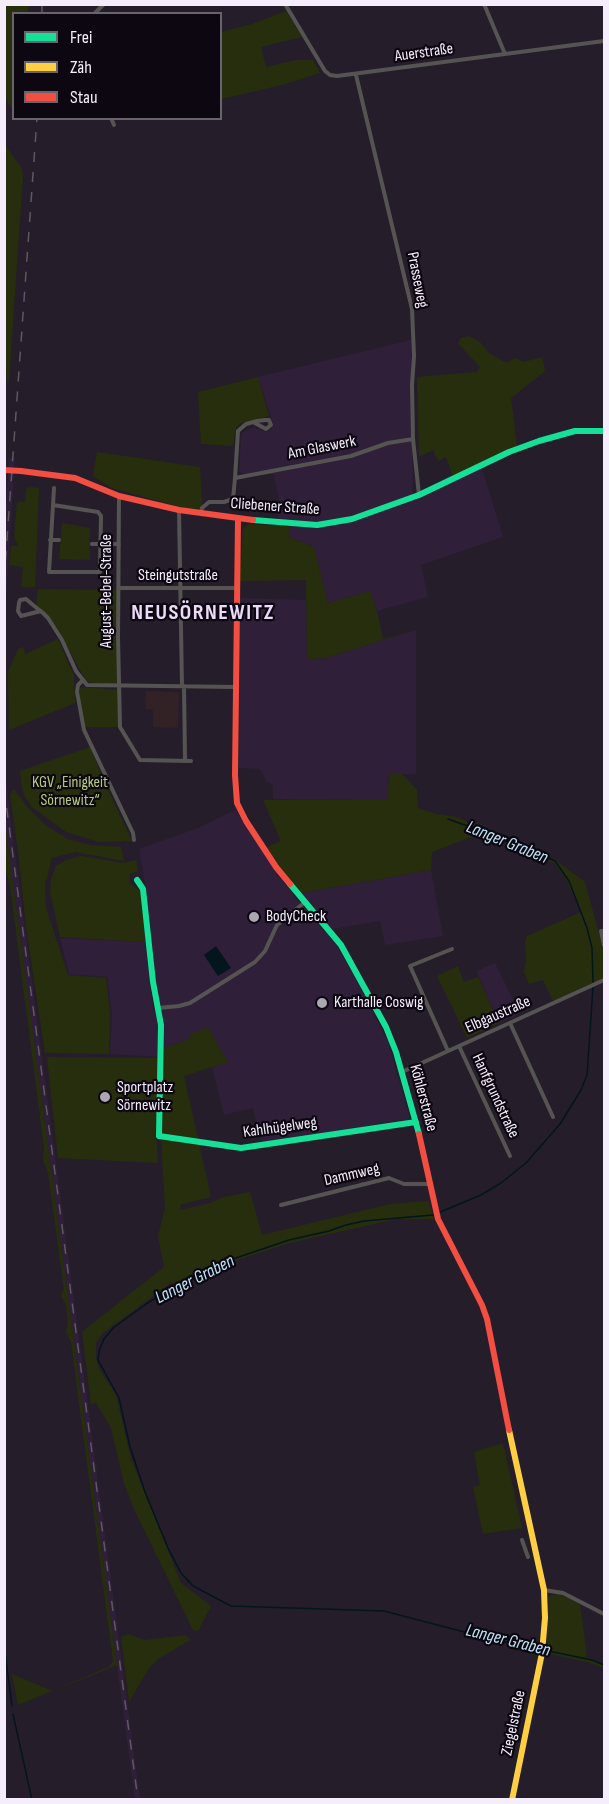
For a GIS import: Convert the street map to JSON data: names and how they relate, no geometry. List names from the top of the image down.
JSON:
{
  "streets": {
    "street": [
      "Auerstraße",
      "Prasseweg",
      "Am Glaswerk",
      "Cliebener Straße",
      "Steingutstraße",
      "August-Bebel-Straße",
      "Elbgaustraße",
      "Hanfgrundstraße",
      "Köhlerstraße",
      "Kahlhügelweg",
      "Dammweg",
      "Ziegelstraße"
    ]
  },
  "crossings": [
    ["Auerstraße", "Prasseweg"],
    ["Prasseweg", "Am Glaswerk"],
    ["Prasseweg", "Cliebener Straße"],
    ["Cliebener Straße", "August-Bebel-Straße"],
    ["Cliebener Straße", "Köhlerstraße"],
    ["Steingutstraße", "August-Bebel-Straße"],
    ["Steingutstraße", "Köhlerstraße"],
    ["Elbgaustraße", "Hanfgrundstraße"],
    ["Elbgaustraße", "Köhlerstraße"],
    ["Köhlerstraße", "Kahlhügelweg"],
    ["Köhlerstraße", "Dammweg"],
    ["Köhlerstraße", "Ziegelstraße"]
  ],
  "districts": ["NEUSÖRNEWITZ"],
  "water": ["Langer Graben"],
  "parks": ["KGV „Einigkeit Sörnewitz“"],
  "places": ["BodyCheck", "Karthalle Coswig", "Sportplatz Sörnewitz"],
  "legend": ["Frei", "Zäh", "Stau"]
}
